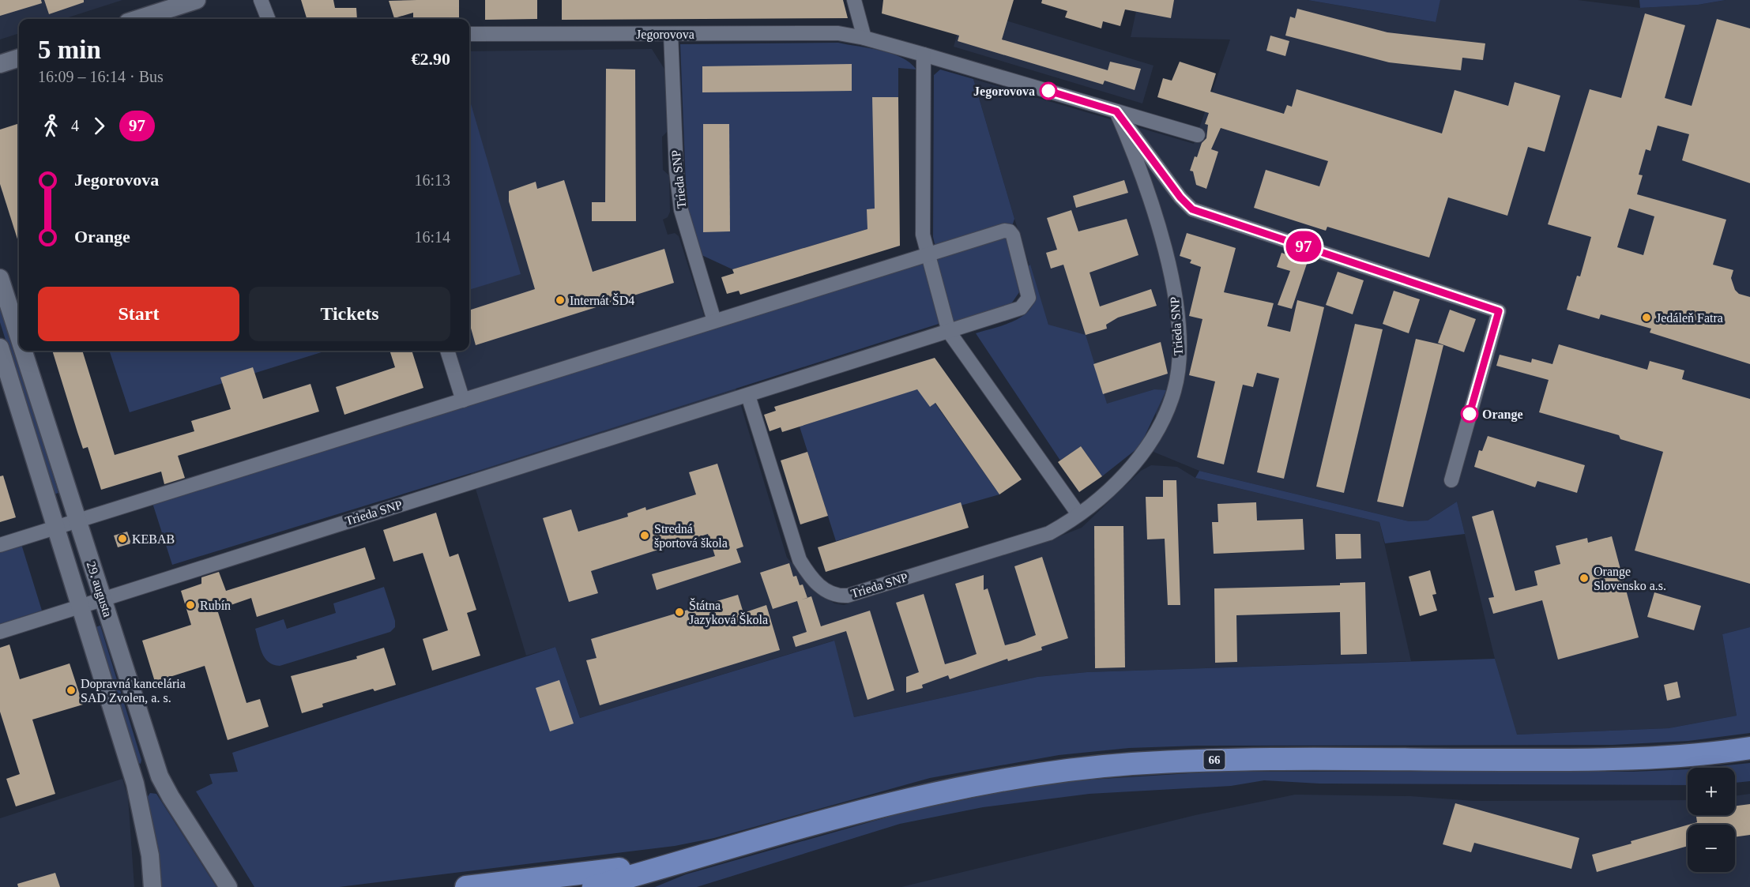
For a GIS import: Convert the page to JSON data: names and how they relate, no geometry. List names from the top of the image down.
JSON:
{
  "streets": {
    "main road": ["66"],
    "street": ["Jegorovova", "Trieda SNP", "29. augusta"]
  },
  "crossings": [
    ["Jegorovova", "Trieda SNP"],
    ["Trieda SNP", "29. augusta"]
  ],
  "places": [
    "Jegorovova",
    "Internát ŠD4",
    "Jedáleň Fatra",
    "Orange",
    "Stredná športová škola",
    "KEBAB",
    "Orange Slovensko a.s.",
    "Rubín",
    "Štátna Jazyková Škola",
    "Dopravná kancelária SAD Zvolen, a. s."
  ],
  "lines": ["bus line 97"],
  "page": {
    "on_map": "97",
    "heading": ["5 min", "16:09 – 16:14 · Bus", "€2.90"],
    "legs": ["4", "97"],
    "list": [
      {
        "name": "Jegorovova",
        "value": "16:13"
      },
      {
        "name": "Orange",
        "value": "16:14"
      }
    ],
    "buttons": ["Start", "Tickets"],
    "map_buttons": ["+", "−"]
  }
}
